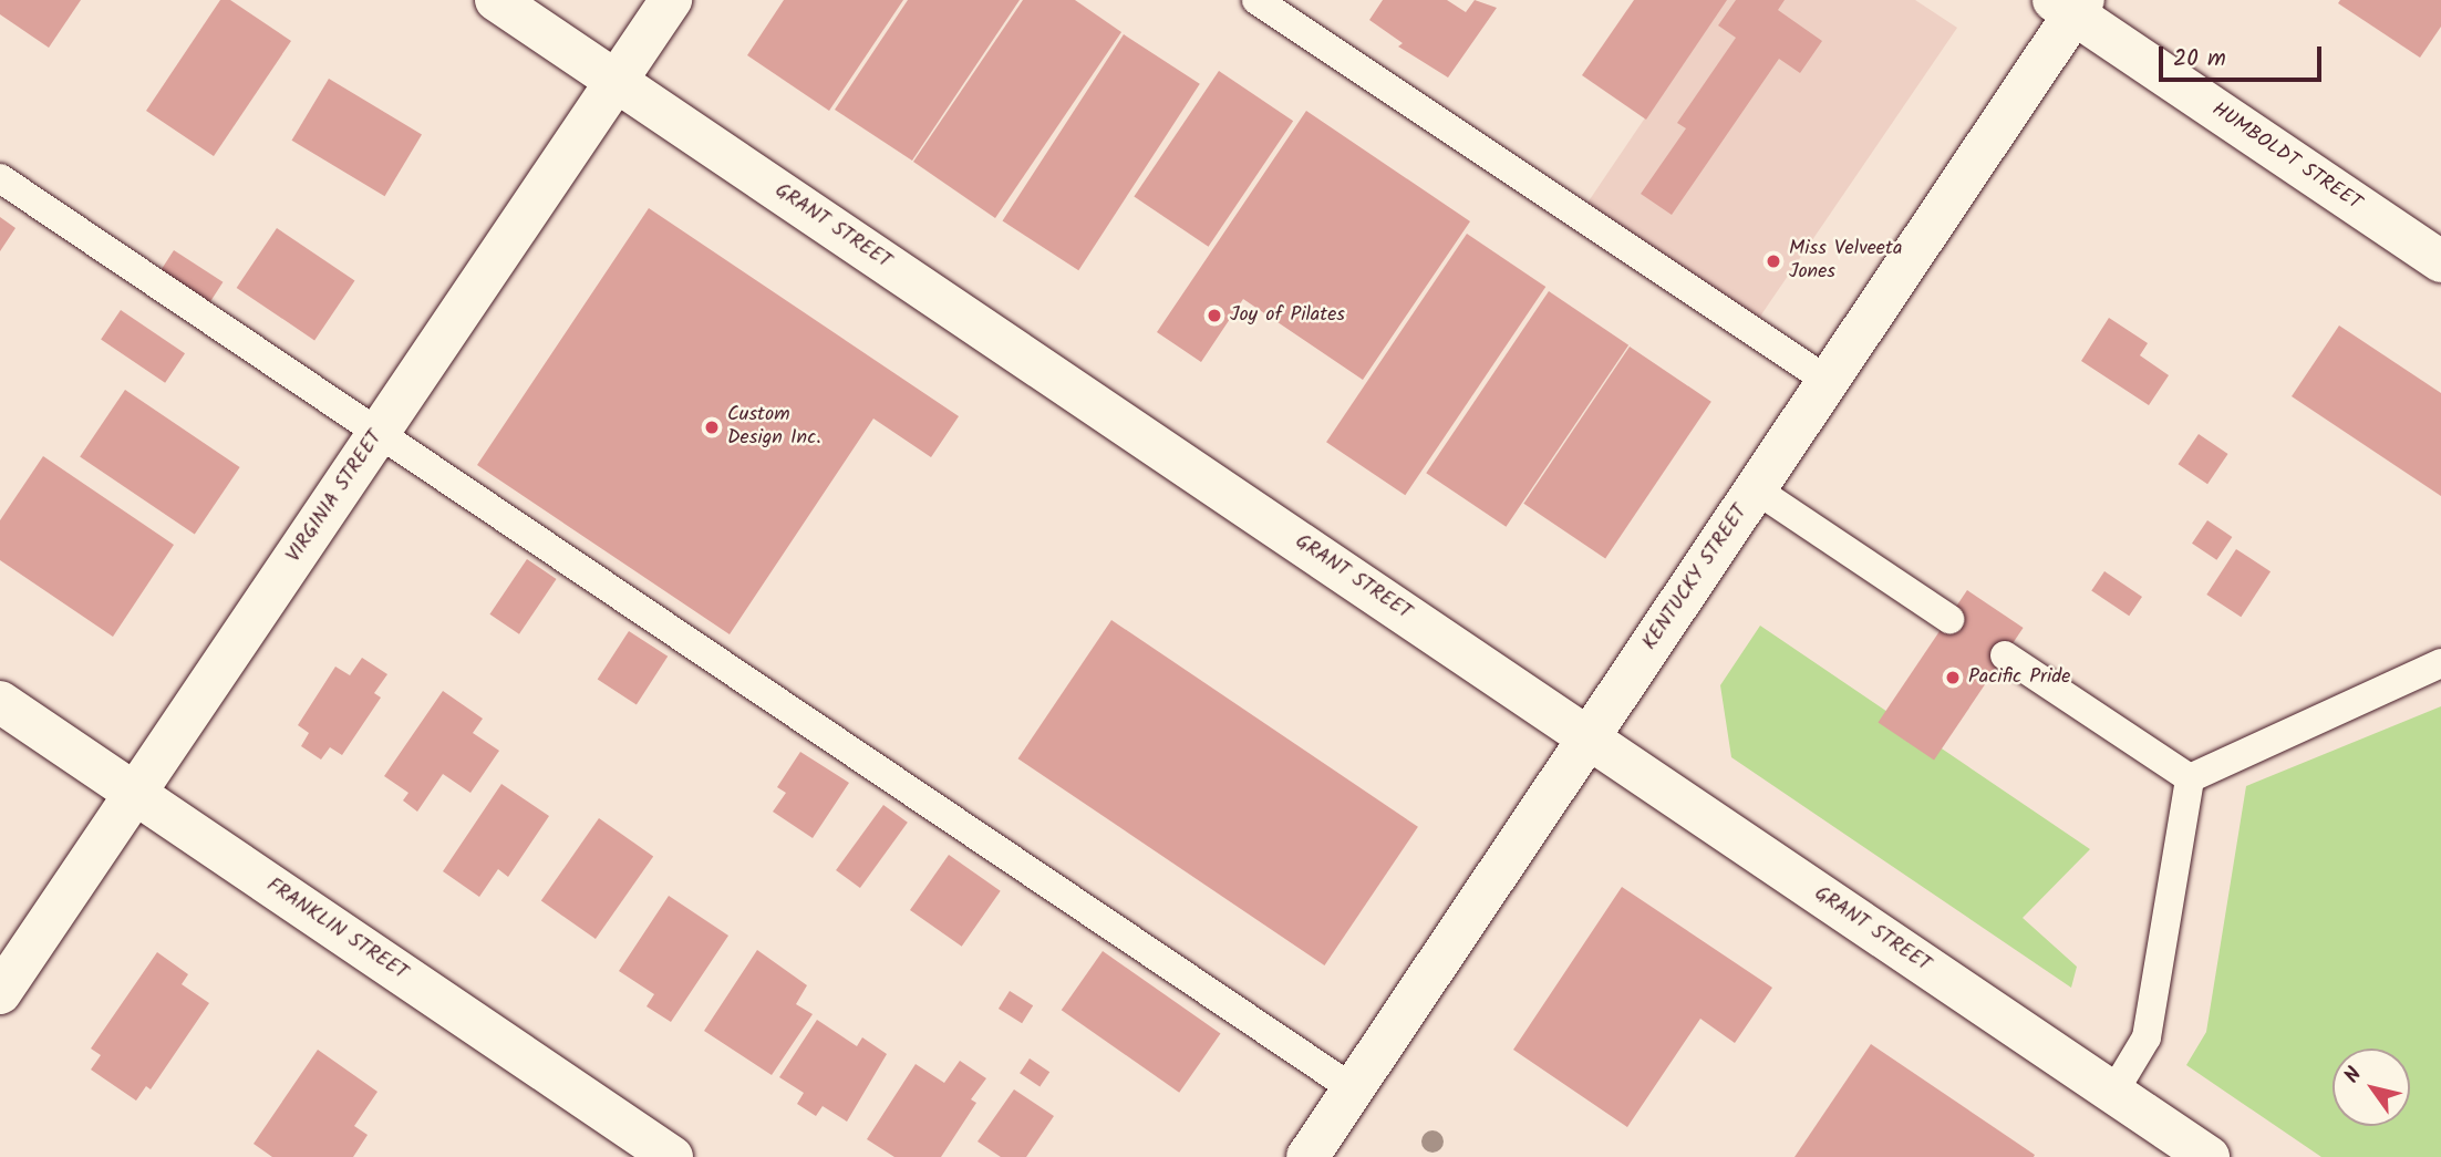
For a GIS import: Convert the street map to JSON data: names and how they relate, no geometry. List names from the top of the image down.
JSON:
{
  "streets": {
    "street": [
      "HUMBOLDT STREET",
      "GRANT STREET",
      "VIRGINIA STREET",
      "KENTUCKY STREET",
      "FRANKLIN STREET"
    ]
  },
  "crossings": [
    ["HUMBOLDT STREET", "KENTUCKY STREET"],
    ["GRANT STREET", "VIRGINIA STREET"],
    ["GRANT STREET", "KENTUCKY STREET"],
    ["VIRGINIA STREET", "FRANKLIN STREET"]
  ],
  "places": [
    "Miss Velveeta Jones",
    "Joy of Pilates",
    "Custom Design Inc.",
    "Pacific Pride"
  ],
  "scale_bar": "20 m",
  "north": "top left"
}
